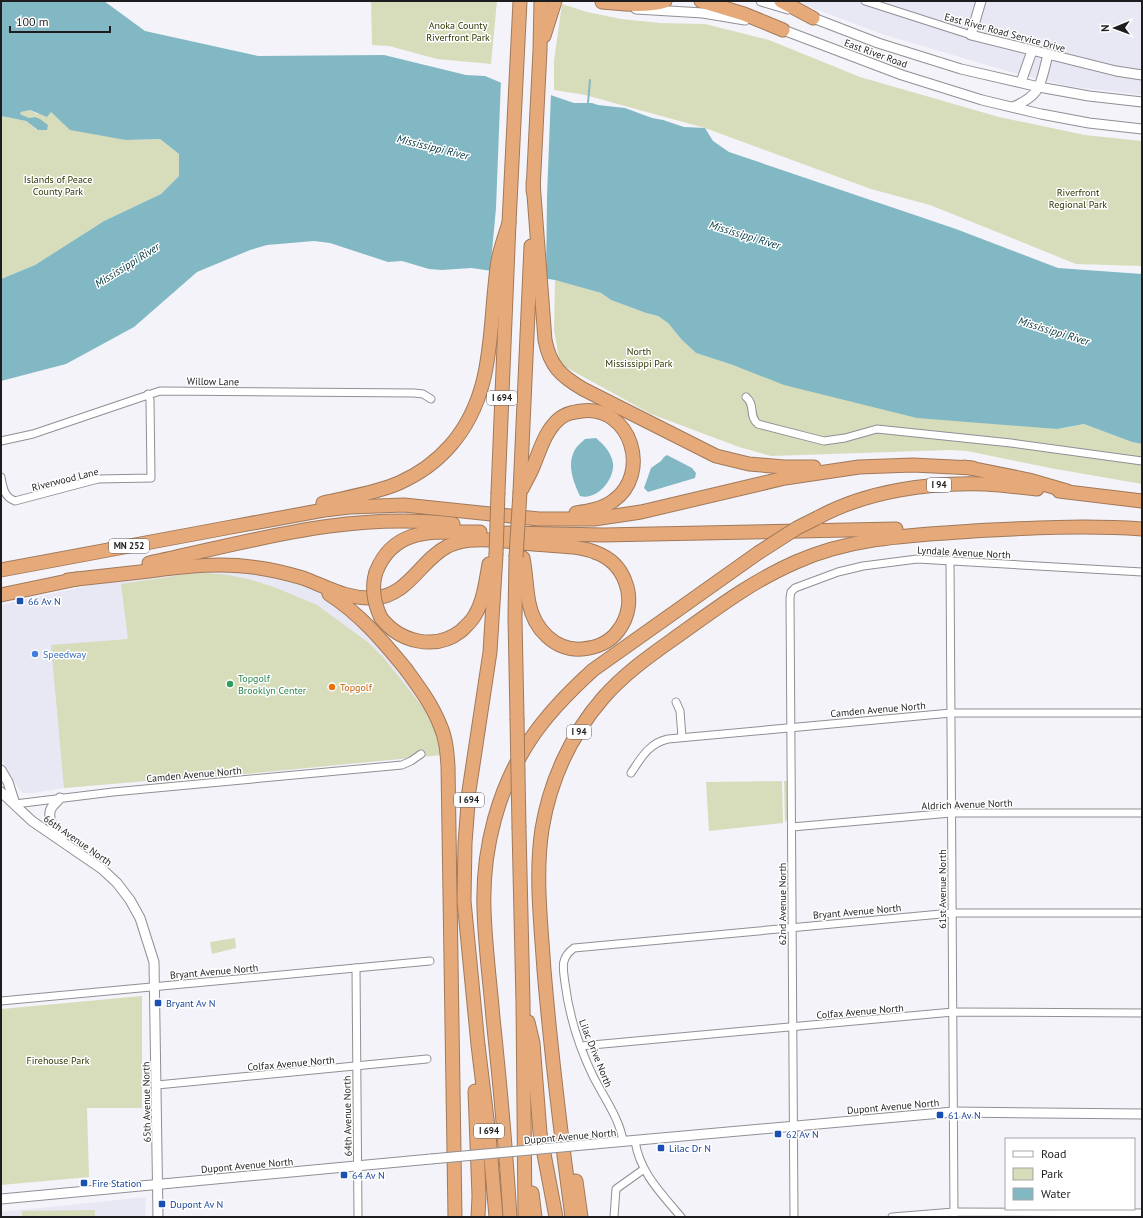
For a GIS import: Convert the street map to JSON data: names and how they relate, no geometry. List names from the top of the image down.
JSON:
{
  "streets": {
    "highway": ["I 694", "I 94", "MN 252"],
    "street": [
      "East River Road Service Drive",
      "East River Road",
      "Willow Lane",
      "Riverwood Lane",
      "Lyndale Avenue North",
      "Camden Avenue North",
      "Aldrich Avenue North",
      "66th Avenue North",
      "61st Avenue North",
      "62nd Avenue North",
      "Bryant Avenue North",
      "Colfax Avenue North",
      "Lilac Drive North",
      "65th Avenue North",
      "Dupont Avenue North",
      "64th Avenue North"
    ]
  },
  "crossings": [
    ["Willow Lane", "Riverwood Lane"],
    ["Lyndale Avenue North", "61st Avenue North"],
    ["Lyndale Avenue North", "62nd Avenue North"],
    ["Camden Avenue North", "66th Avenue North"],
    ["Camden Avenue North", "61st Avenue North"],
    ["Camden Avenue North", "62nd Avenue North"],
    ["Aldrich Avenue North", "61st Avenue North"],
    ["Aldrich Avenue North", "62nd Avenue North"],
    ["66th Avenue North", "Bryant Avenue North"],
    ["66th Avenue North", "65th Avenue North"],
    ["61st Avenue North", "Bryant Avenue North"],
    ["61st Avenue North", "Colfax Avenue North"],
    ["61st Avenue North", "Dupont Avenue North"],
    ["62nd Avenue North", "Bryant Avenue North"],
    ["62nd Avenue North", "Colfax Avenue North"],
    ["62nd Avenue North", "Dupont Avenue North"],
    ["Bryant Avenue North", "Lilac Drive North"],
    ["Bryant Avenue North", "65th Avenue North"],
    ["Bryant Avenue North", "64th Avenue North"],
    ["Colfax Avenue North", "Lilac Drive North"],
    ["Colfax Avenue North", "65th Avenue North"],
    ["Colfax Avenue North", "64th Avenue North"],
    ["Lilac Drive North", "Dupont Avenue North"],
    ["65th Avenue North", "Dupont Avenue North"],
    ["Dupont Avenue North", "64th Avenue North"]
  ],
  "water": ["Mississippi River"],
  "parks": [
    "Anoka County Riverfront Park",
    "Islands of Peace County Park",
    "Riverfront Regional Park",
    "North Mississippi Park",
    "Firehouse Park"
  ],
  "places": {
    "transit": [
      "66 Av N",
      "Bryant Av N",
      "61 Av N",
      "62 Av N",
      "Lilac Dr N",
      "64 Av N",
      "Fire Station",
      "Dupont Av N"
    ],
    "other": ["Speedway", "Topgolf Brooklyn Center", "Topgolf"]
  },
  "legend": ["Road", "Park", "Water"],
  "scale_bar": "100 m",
  "north": "left"
}
